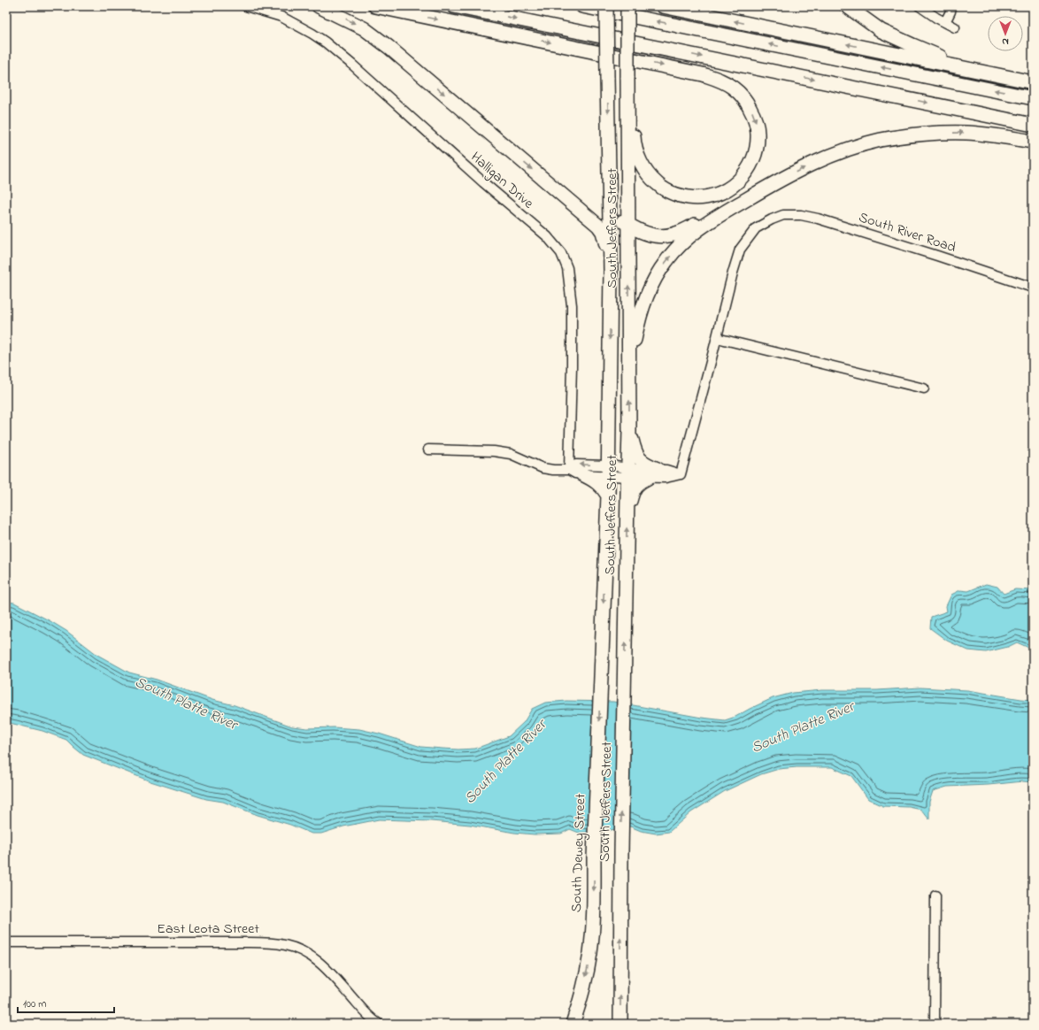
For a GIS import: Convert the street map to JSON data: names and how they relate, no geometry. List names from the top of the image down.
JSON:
{
  "streets": {
    "highway": ["South Jeffers Street", "South Dewey Street"],
    "street": ["Halligan Drive", "South River Road", "East Leota Street"]
  },
  "crossings": [
    ["South Jeffers Street", "South Dewey Street"]
  ],
  "one_way": ["South Dewey Street"],
  "water": ["South Platte River"],
  "scale_bar": "100 m",
  "north": "bottom"
}
